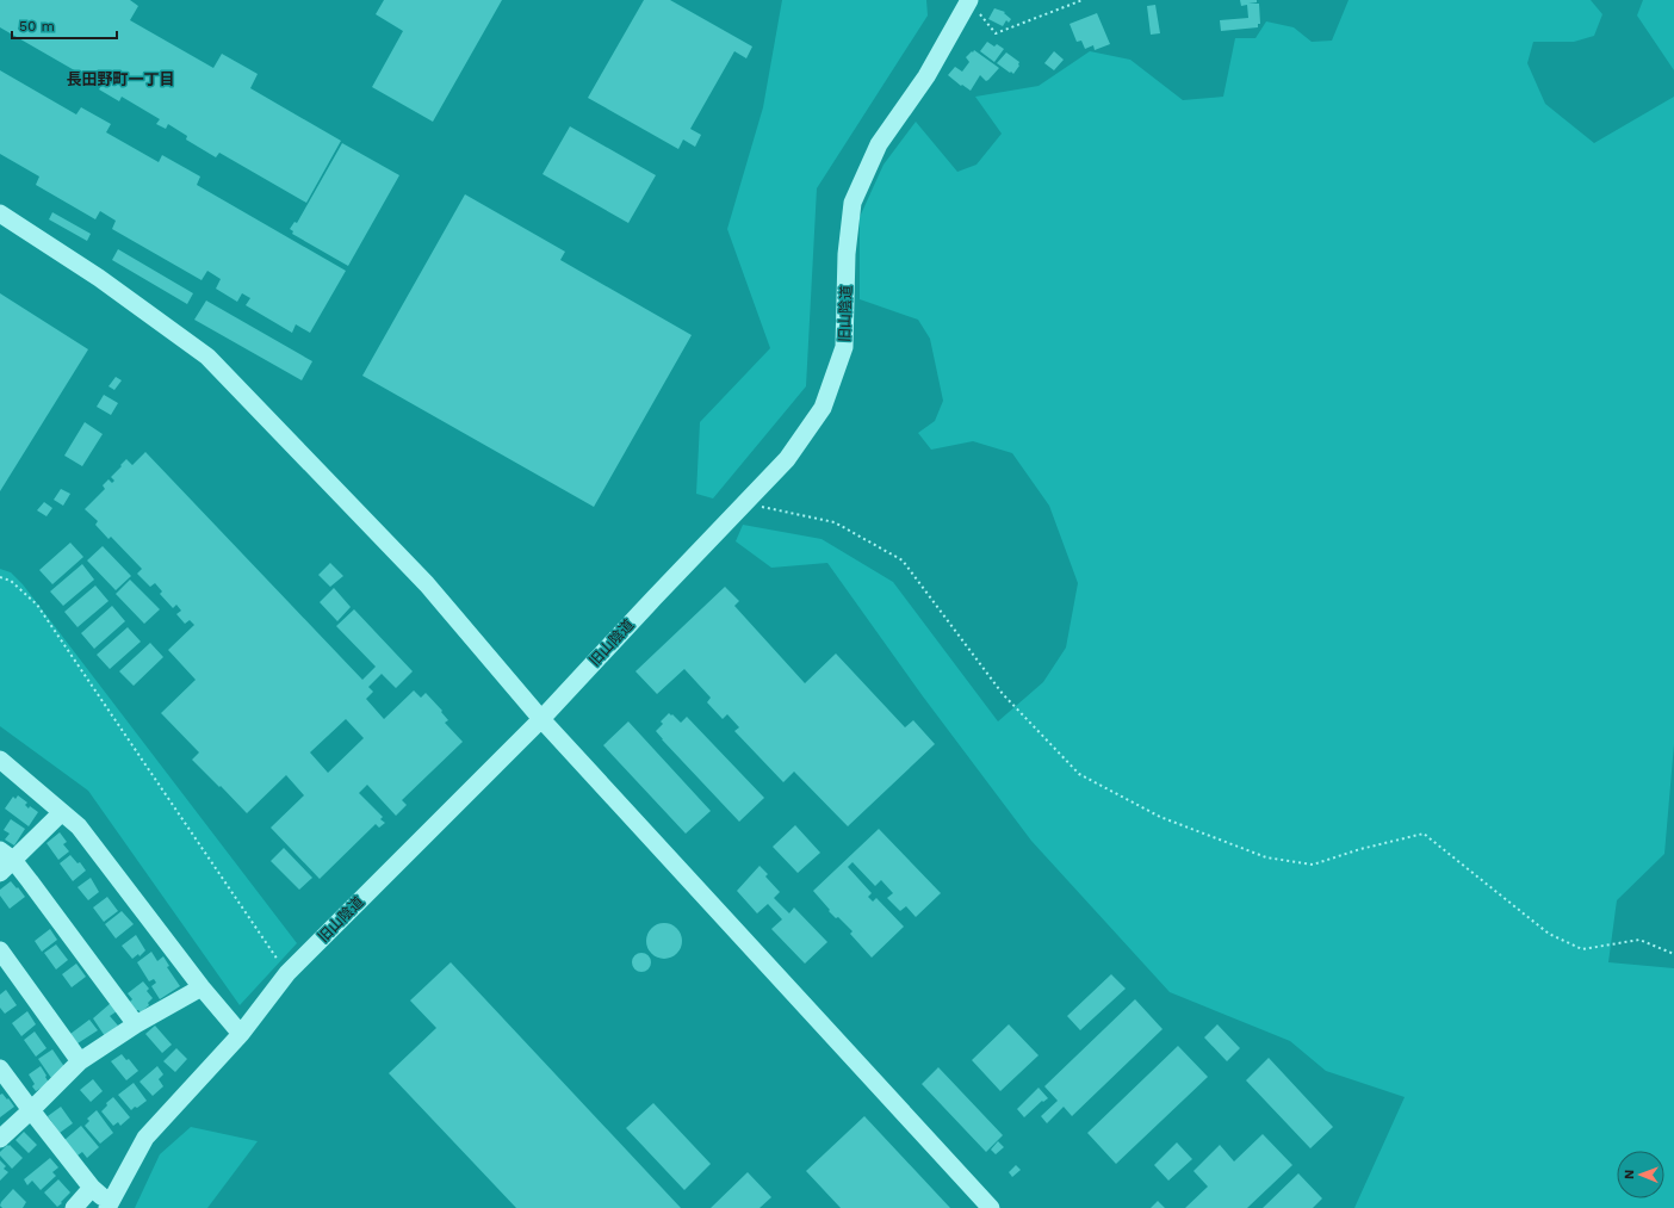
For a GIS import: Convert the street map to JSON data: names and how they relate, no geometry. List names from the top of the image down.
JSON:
{
  "streets": {
    "street": ["旧山陰道"]
  },
  "districts": ["長田野町一丁目"],
  "scale_bar": "50 m",
  "north": "left"
}
